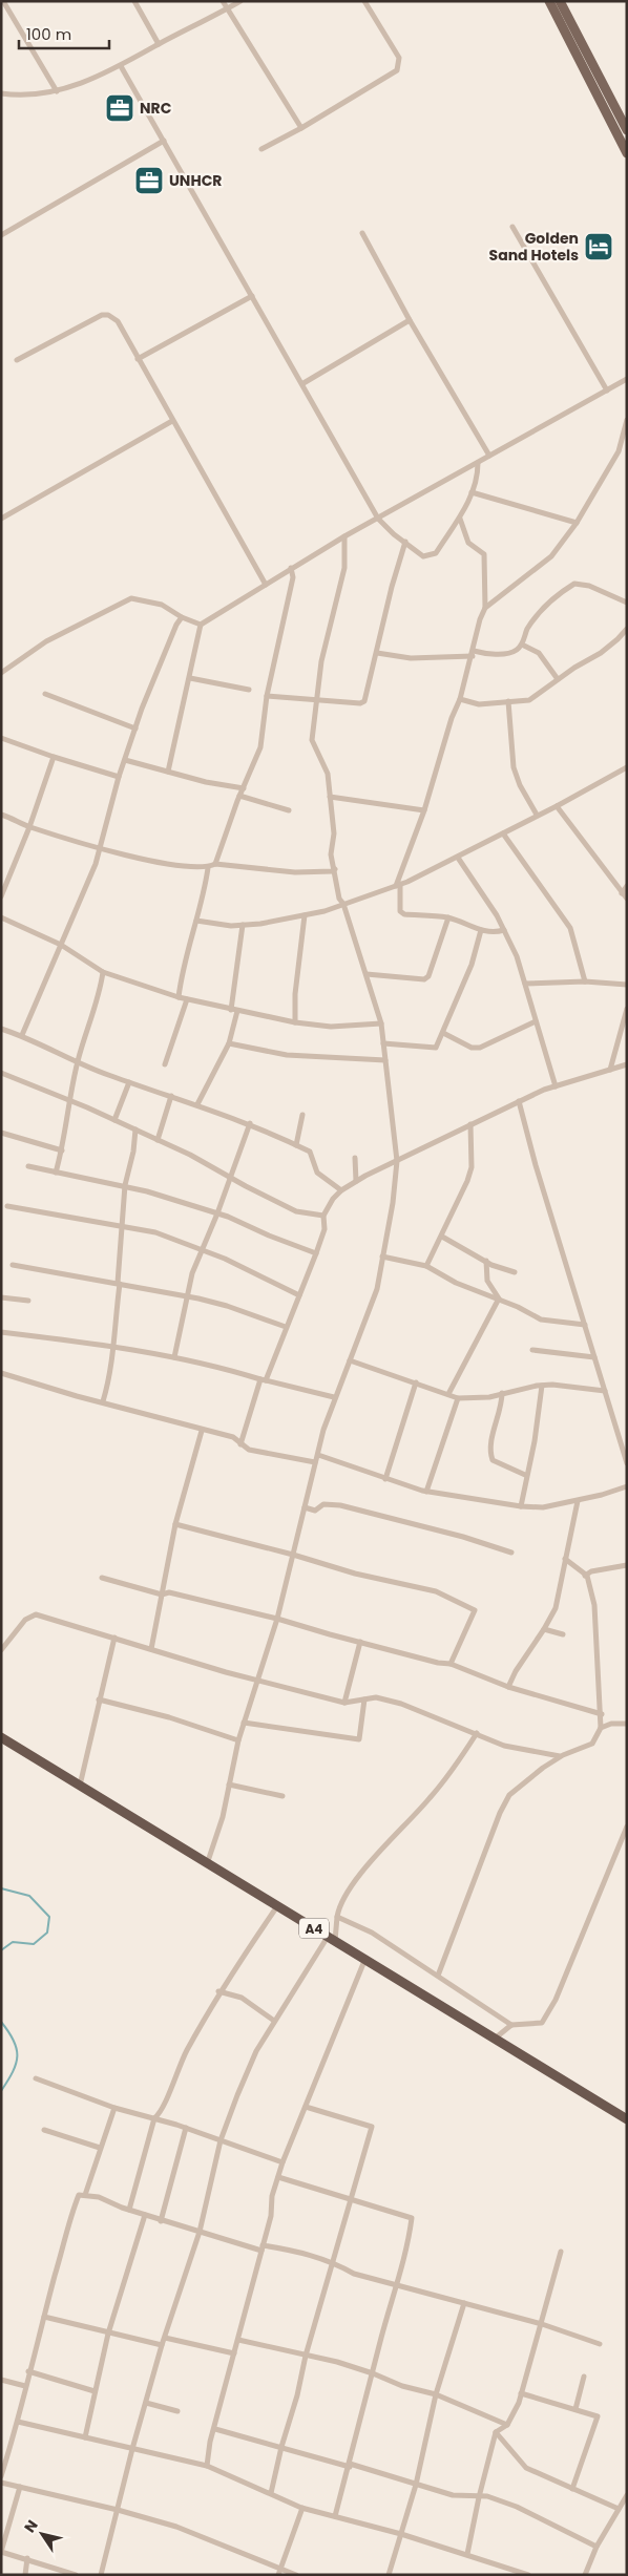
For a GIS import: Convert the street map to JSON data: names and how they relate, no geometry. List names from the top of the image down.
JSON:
{
  "streets": {
    "highway": ["A4"]
  },
  "places": {
    "office": ["NRC", "UNHCR"],
    "hotel": ["Golden Sand Hotels"]
  },
  "scale_bar": "100 m",
  "north": "top left"
}
